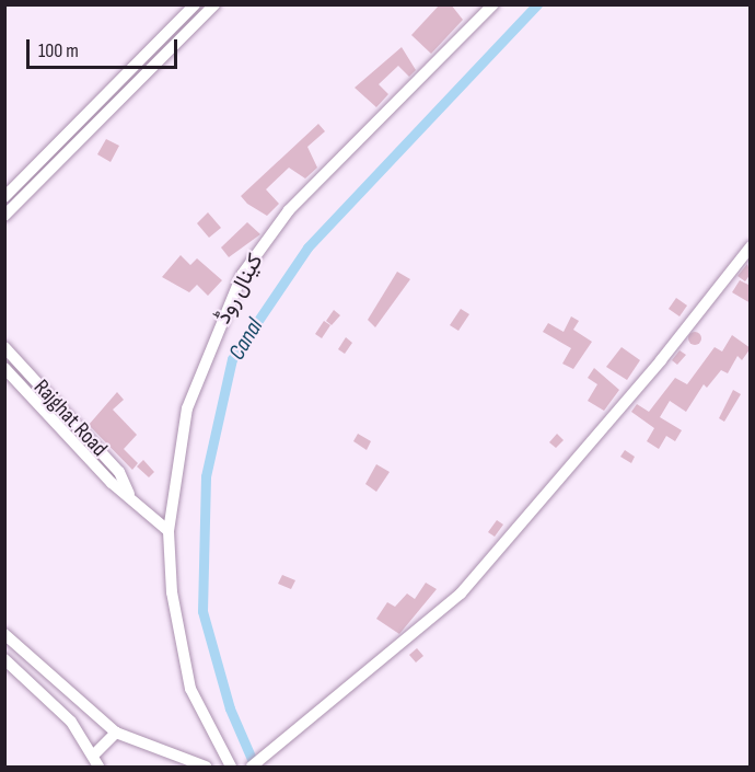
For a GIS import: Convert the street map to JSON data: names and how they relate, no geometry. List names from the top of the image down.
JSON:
{
  "streets": {
    "street": ["کینال روڈ", "Rajghat Road"]
  },
  "crossings": [
    ["کینال روڈ", "Rajghat Road"]
  ],
  "water": ["Canal"],
  "scale_bar": "100 m"
}
